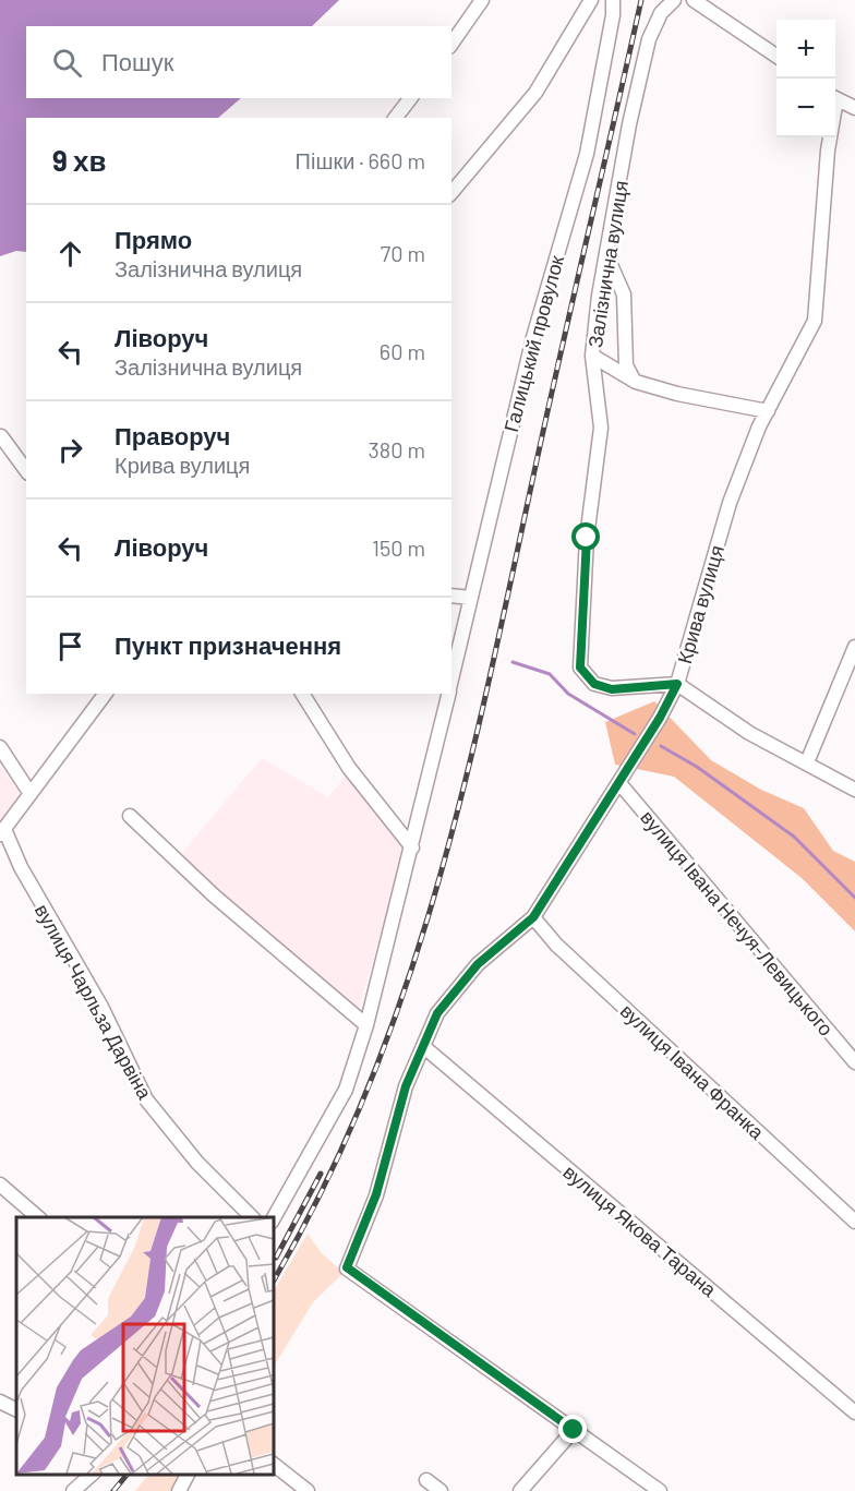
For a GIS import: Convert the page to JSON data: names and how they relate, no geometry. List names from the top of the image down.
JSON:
{
  "streets": {
    "street": [
      "Залізнична вулиця",
      "Галицький провулок",
      "Крива вулиця",
      "вулиця Івана Нечуя-Левицького",
      "вулиця Чарльза Дарвіна",
      "вулиця Івана Франка",
      "вулиця Якова Тарана"
    ]
  },
  "crossings": [
    ["Залізнична вулиця", "Крива вулиця"],
    ["Крива вулиця", "вулиця Івана Нечуя-Левицького"],
    ["Крива вулиця", "вулиця Івана Франка"],
    ["Крива вулиця", "вулиця Якова Тарана"]
  ],
  "page": {
    "map_buttons": ["+", "−"],
    "search": "Пошук",
    "heading": ["9 хв", "Пішки · 660 m"],
    "list": [
      ["Прямо", "Залізнична вулиця", "70 m"],
      ["Ліворуч", "Залізнична вулиця", "60 m"],
      ["Праворуч", "Крива вулиця", "380 m"],
      ["Ліворуч", "150 m"],
      "Пункт призначення"
    ]
  }
}
